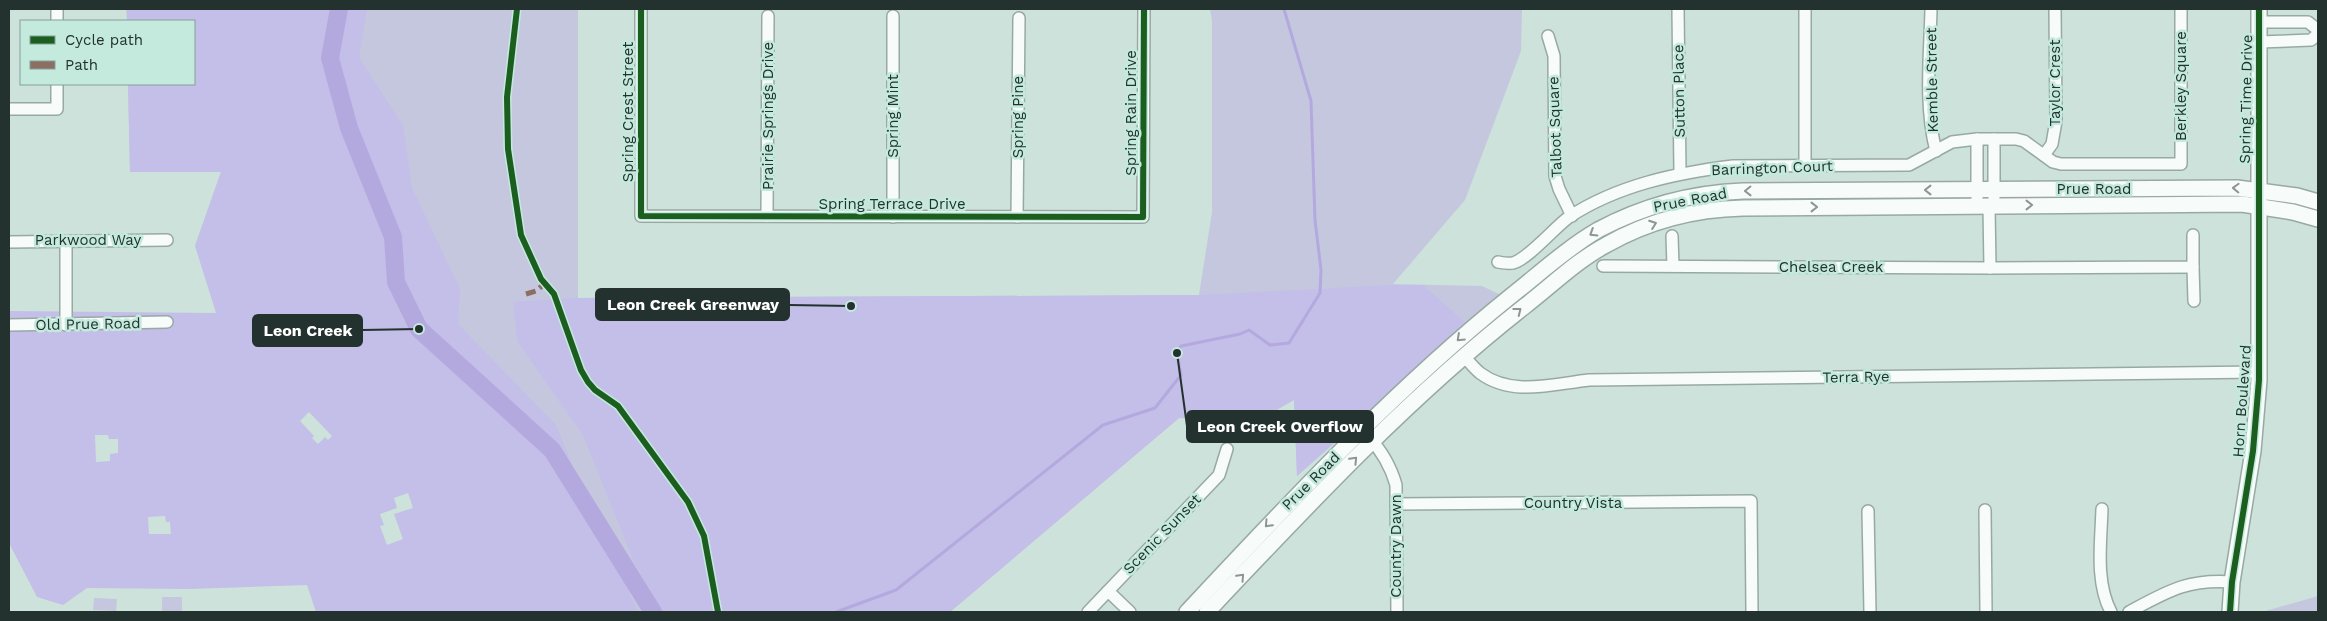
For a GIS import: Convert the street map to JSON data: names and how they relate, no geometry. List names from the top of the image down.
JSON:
{
  "streets": {
    "main road": ["Spring Time Drive", "Prue Road", "Horn Boulevard"],
    "street": [
      "Kemble Street",
      "Taylor Crest",
      "Berkley Square",
      "Sutton Place",
      "Spring Crest Street",
      "Spring Rain Drive",
      "Prairie Springs Drive",
      "Spring Mint",
      "Spring Pine",
      "Talbot Square",
      "Barrington Court",
      "Spring Terrace Drive",
      "Parkwood Way",
      "Chelsea Creek",
      "Old Prue Road",
      "Terra Rye",
      "Country Vista",
      "Scenic Sunset",
      "Country Dawn"
    ]
  },
  "crossings": [
    ["Kemble Street", "Barrington Court"],
    ["Taylor Crest", "Barrington Court"],
    ["Berkley Square", "Barrington Court"],
    ["Sutton Place", "Barrington Court"],
    ["Spring Time Drive", "Prue Road"],
    ["Spring Time Drive", "Horn Boulevard"],
    ["Spring Crest Street", "Spring Terrace Drive"],
    ["Spring Rain Drive", "Spring Terrace Drive"],
    ["Prairie Springs Drive", "Spring Terrace Drive"],
    ["Spring Mint", "Spring Terrace Drive"],
    ["Spring Pine", "Spring Terrace Drive"],
    ["Talbot Square", "Barrington Court"],
    ["Prue Road", "Terra Rye"],
    ["Prue Road", "Horn Boulevard"],
    ["Prue Road", "Country Dawn"],
    ["Terra Rye", "Horn Boulevard"],
    ["Country Vista", "Country Dawn"]
  ],
  "places": ["Leon Creek Greenway", "Leon Creek", "Leon Creek Overflow"],
  "legend": ["Cycle path", "Path"]
}
